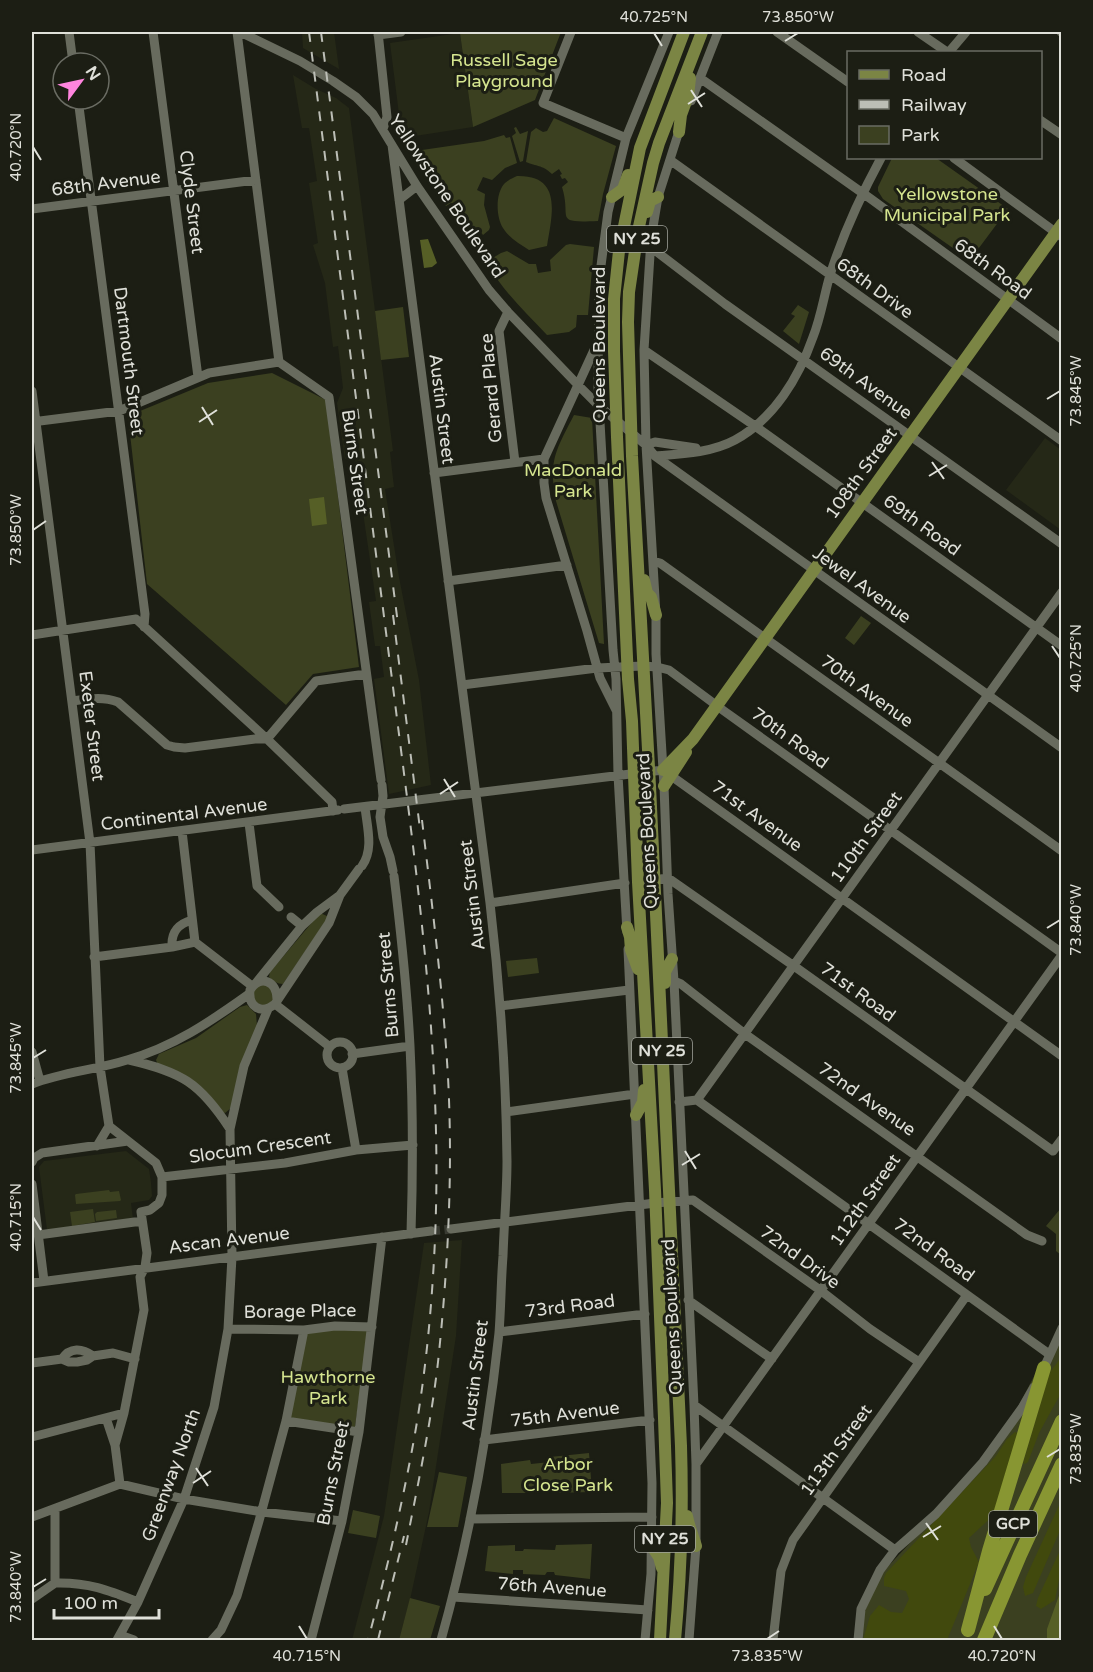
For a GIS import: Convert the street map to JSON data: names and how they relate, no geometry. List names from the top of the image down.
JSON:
{
  "streets": {
    "highway": ["GCP"],
    "main road": ["NY 25", "Queens Boulevard", "108th Street"],
    "street": [
      "68th Avenue",
      "Yellowstone Boulevard",
      "Clyde Street",
      "68th Road",
      "68th Drive",
      "Dartmouth Street",
      "69th Avenue",
      "Gerard Place",
      "Austin Street",
      "Burns Street",
      "69th Road",
      "Jewel Avenue",
      "70th Avenue",
      "Exeter Street",
      "70th Road",
      "Continental Avenue",
      "71st Avenue",
      "110th Street",
      "71st Road",
      "72nd Avenue",
      "Slocum Crescent",
      "112th Street",
      "Ascan Avenue",
      "72nd Road",
      "72nd Drive",
      "73rd Road",
      "Borage Place",
      "75th Avenue",
      "113th Street",
      "Greenway North",
      "76th Avenue"
    ]
  },
  "crossings": [
    ["68th Avenue", "Clyde Street"],
    ["68th Avenue", "Dartmouth Street"],
    ["Yellowstone Boulevard", "Queens Boulevard"],
    ["Yellowstone Boulevard", "Gerard Place"],
    ["Yellowstone Boulevard", "Austin Street"],
    ["Yellowstone Boulevard", "Jewel Avenue"],
    ["68th Road", "Queens Boulevard"],
    ["68th Road", "108th Street"],
    ["68th Drive", "Queens Boulevard"],
    ["68th Drive", "108th Street"],
    ["Queens Boulevard", "69th Avenue"],
    ["Queens Boulevard", "108th Street"],
    ["Queens Boulevard", "69th Road"],
    ["Queens Boulevard", "Jewel Avenue"],
    ["Queens Boulevard", "70th Avenue"],
    ["Queens Boulevard", "70th Road"],
    ["Queens Boulevard", "71st Avenue"],
    ["Queens Boulevard", "71st Road"],
    ["Queens Boulevard", "72nd Avenue"],
    ["Queens Boulevard", "112th Street"],
    ["Queens Boulevard", "72nd Drive"],
    ["Queens Boulevard", "73rd Road"],
    ["Queens Boulevard", "75th Avenue"],
    ["Queens Boulevard", "76th Avenue"],
    ["69th Avenue", "108th Street"],
    ["Austin Street", "70th Road"],
    ["Austin Street", "73rd Road"],
    ["Austin Street", "75th Avenue"],
    ["Austin Street", "76th Avenue"],
    ["Burns Street", "Continental Avenue"],
    ["Burns Street", "Slocum Crescent"],
    ["Burns Street", "Ascan Avenue"],
    ["Burns Street", "Borage Place"],
    ["108th Street", "69th Road"],
    ["108th Street", "Jewel Avenue"],
    ["108th Street", "70th Avenue"],
    ["108th Street", "70th Road"],
    ["108th Street", "71st Avenue"],
    ["69th Road", "110th Street"],
    ["Jewel Avenue", "110th Street"],
    ["70th Avenue", "110th Street"],
    ["Exeter Street", "Continental Avenue"],
    ["70th Road", "110th Street"],
    ["70th Road", "112th Street"],
    ["71st Avenue", "110th Street"],
    ["71st Avenue", "112th Street"],
    ["110th Street", "71st Road"],
    ["110th Street", "72nd Avenue"],
    ["110th Street", "72nd Road"],
    ["71st Road", "112th Street"],
    ["72nd Avenue", "112th Street"],
    ["Slocum Crescent", "Greenway North"],
    ["112th Street", "72nd Road"],
    ["112th Street", "72nd Drive"],
    ["Ascan Avenue", "Greenway North"],
    ["72nd Road", "113th Street"],
    ["72nd Drive", "113th Street"],
    ["Borage Place", "Greenway North"]
  ],
  "parks": [
    "Russell Sage Playground",
    "Yellowstone Municipal Park",
    "MacDonald Park",
    "Hawthorne Park",
    "Arbor Close Park"
  ],
  "legend": ["Road", "Railway", "Park"],
  "scale_bar": "100 m",
  "north": "top right",
  "coordinates": [
    "40.725°N",
    "73.850°W",
    "40.720°N",
    "73.845°W",
    "73.840°W",
    "40.715°N",
    "73.835°W"
  ]
}
